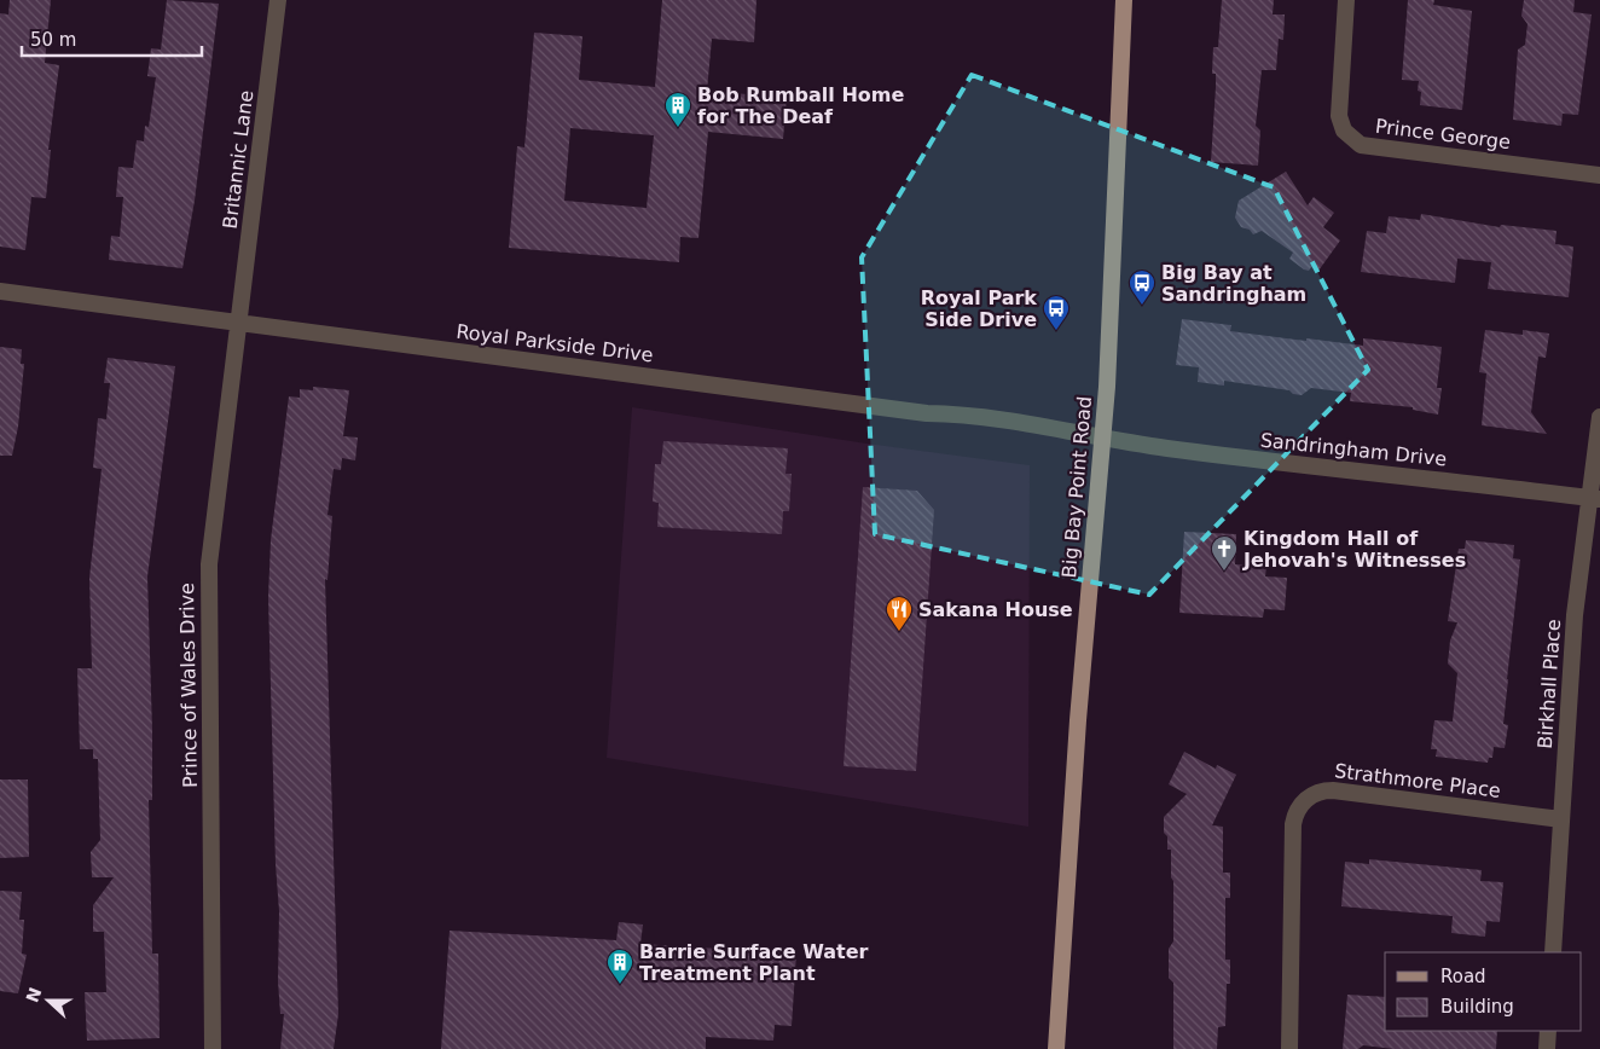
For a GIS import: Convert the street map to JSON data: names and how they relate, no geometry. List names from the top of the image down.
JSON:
{
  "streets": {
    "main road": ["Big Bay Point Road"],
    "street": [
      "Prince George",
      "Britannic Lane",
      "Royal Parkside Drive",
      "Sandringham Drive",
      "Birkhall Place",
      "Prince of Wales Drive",
      "Strathmore Place"
    ]
  },
  "crossings": [
    ["Britannic Lane", "Royal Parkside Drive"],
    ["Britannic Lane", "Prince of Wales Drive"],
    ["Royal Parkside Drive", "Sandringham Drive"],
    ["Royal Parkside Drive", "Big Bay Point Road"],
    ["Royal Parkside Drive", "Prince of Wales Drive"],
    ["Sandringham Drive", "Big Bay Point Road"],
    ["Sandringham Drive", "Birkhall Place"],
    ["Birkhall Place", "Strathmore Place"]
  ],
  "places": {
    "building": ["Bob Rumball Home for The Deaf", "Barrie Surface Water Treatment Plant"],
    "bus stop": ["Big Bay at Sandringham", "Royal Park Side Drive"],
    "church": ["Kingdom Hall of Jehovah's Witnesses"],
    "restaurant": ["Sakana House"]
  },
  "legend": ["Road", "Building"],
  "scale_bar": "50 m",
  "north": "left"
}
